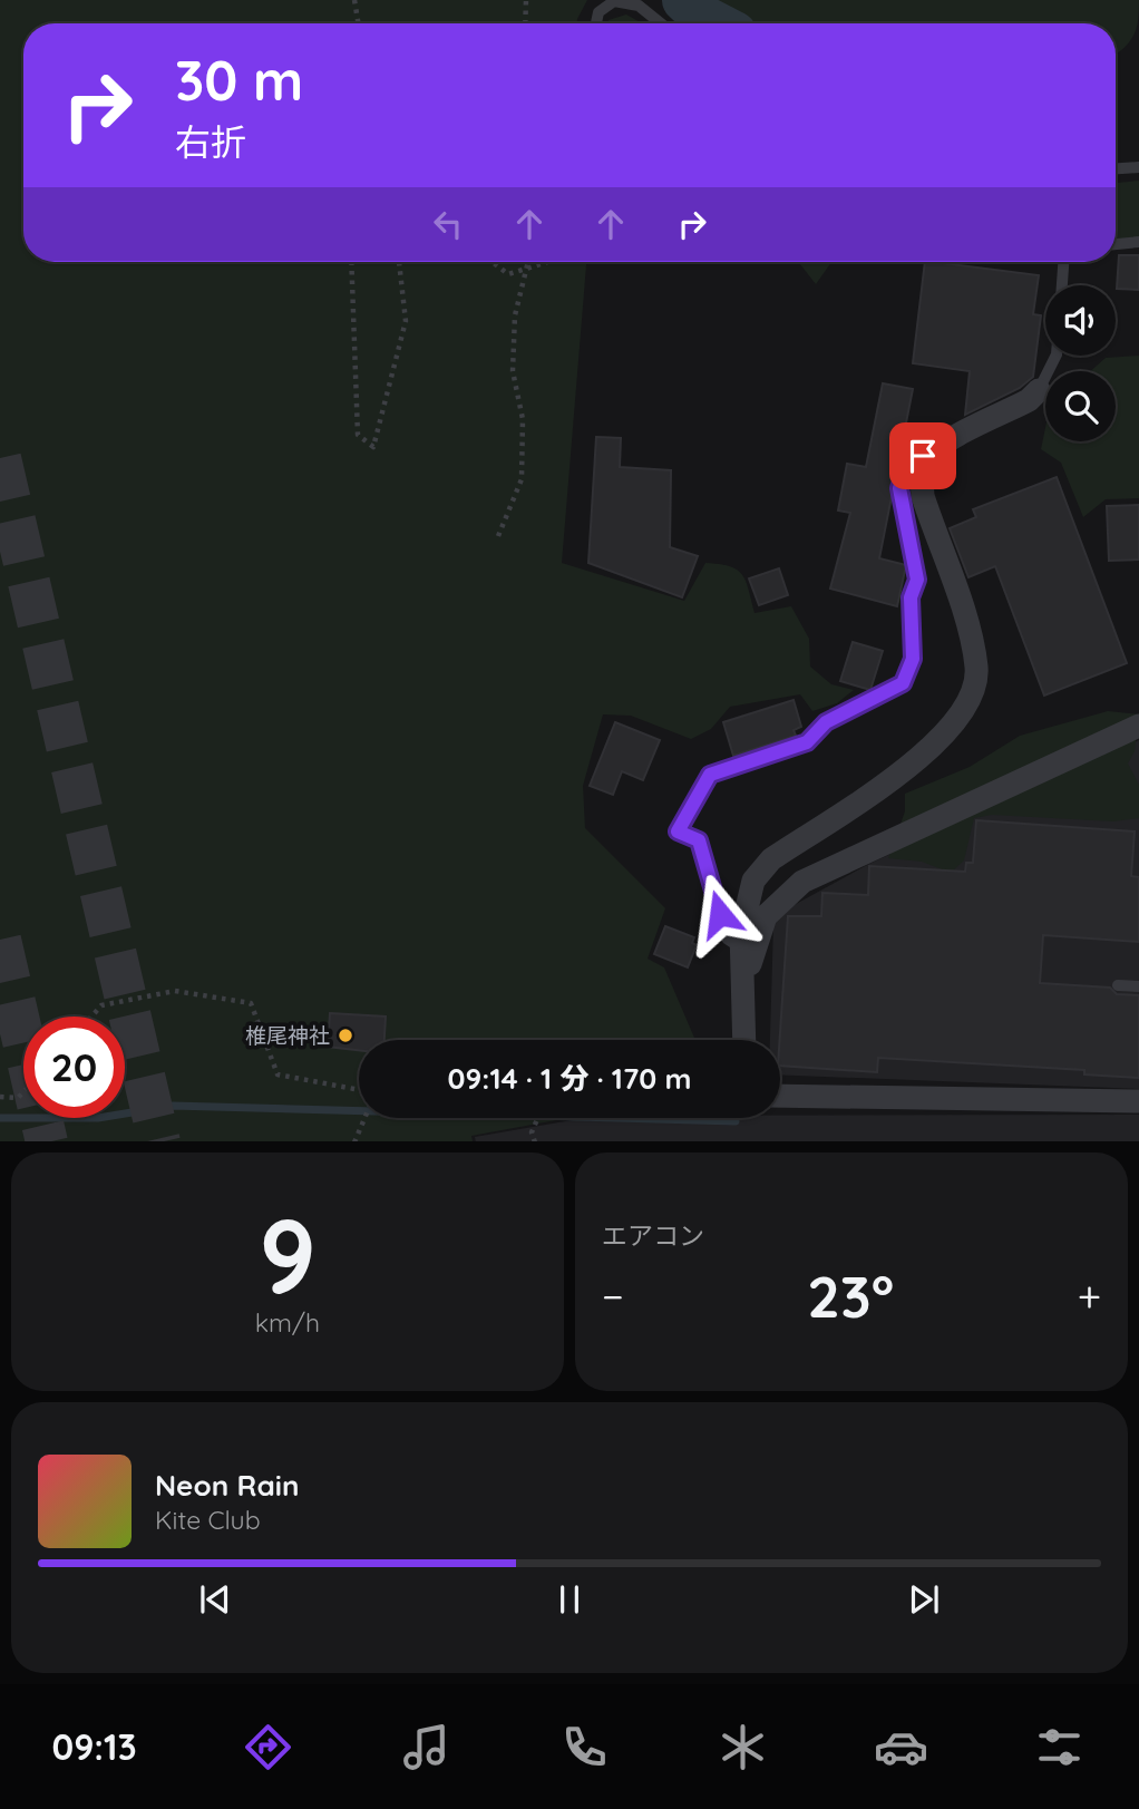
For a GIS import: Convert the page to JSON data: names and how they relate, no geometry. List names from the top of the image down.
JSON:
{
  "places": ["椎尾神社"],
  "page": {
    "turn": ["30 m", "右折"],
    "limit": "20",
    "trip": "09:14 · 1 分 · 170 m",
    "tile": [
      ["9", "km/h"],
      "エアコン"
    ],
    "heat": ["−", "23°", "+"],
    "song": ["Neon Rain", "Kite Club"],
    "tabs": "09:13"
  }
}
